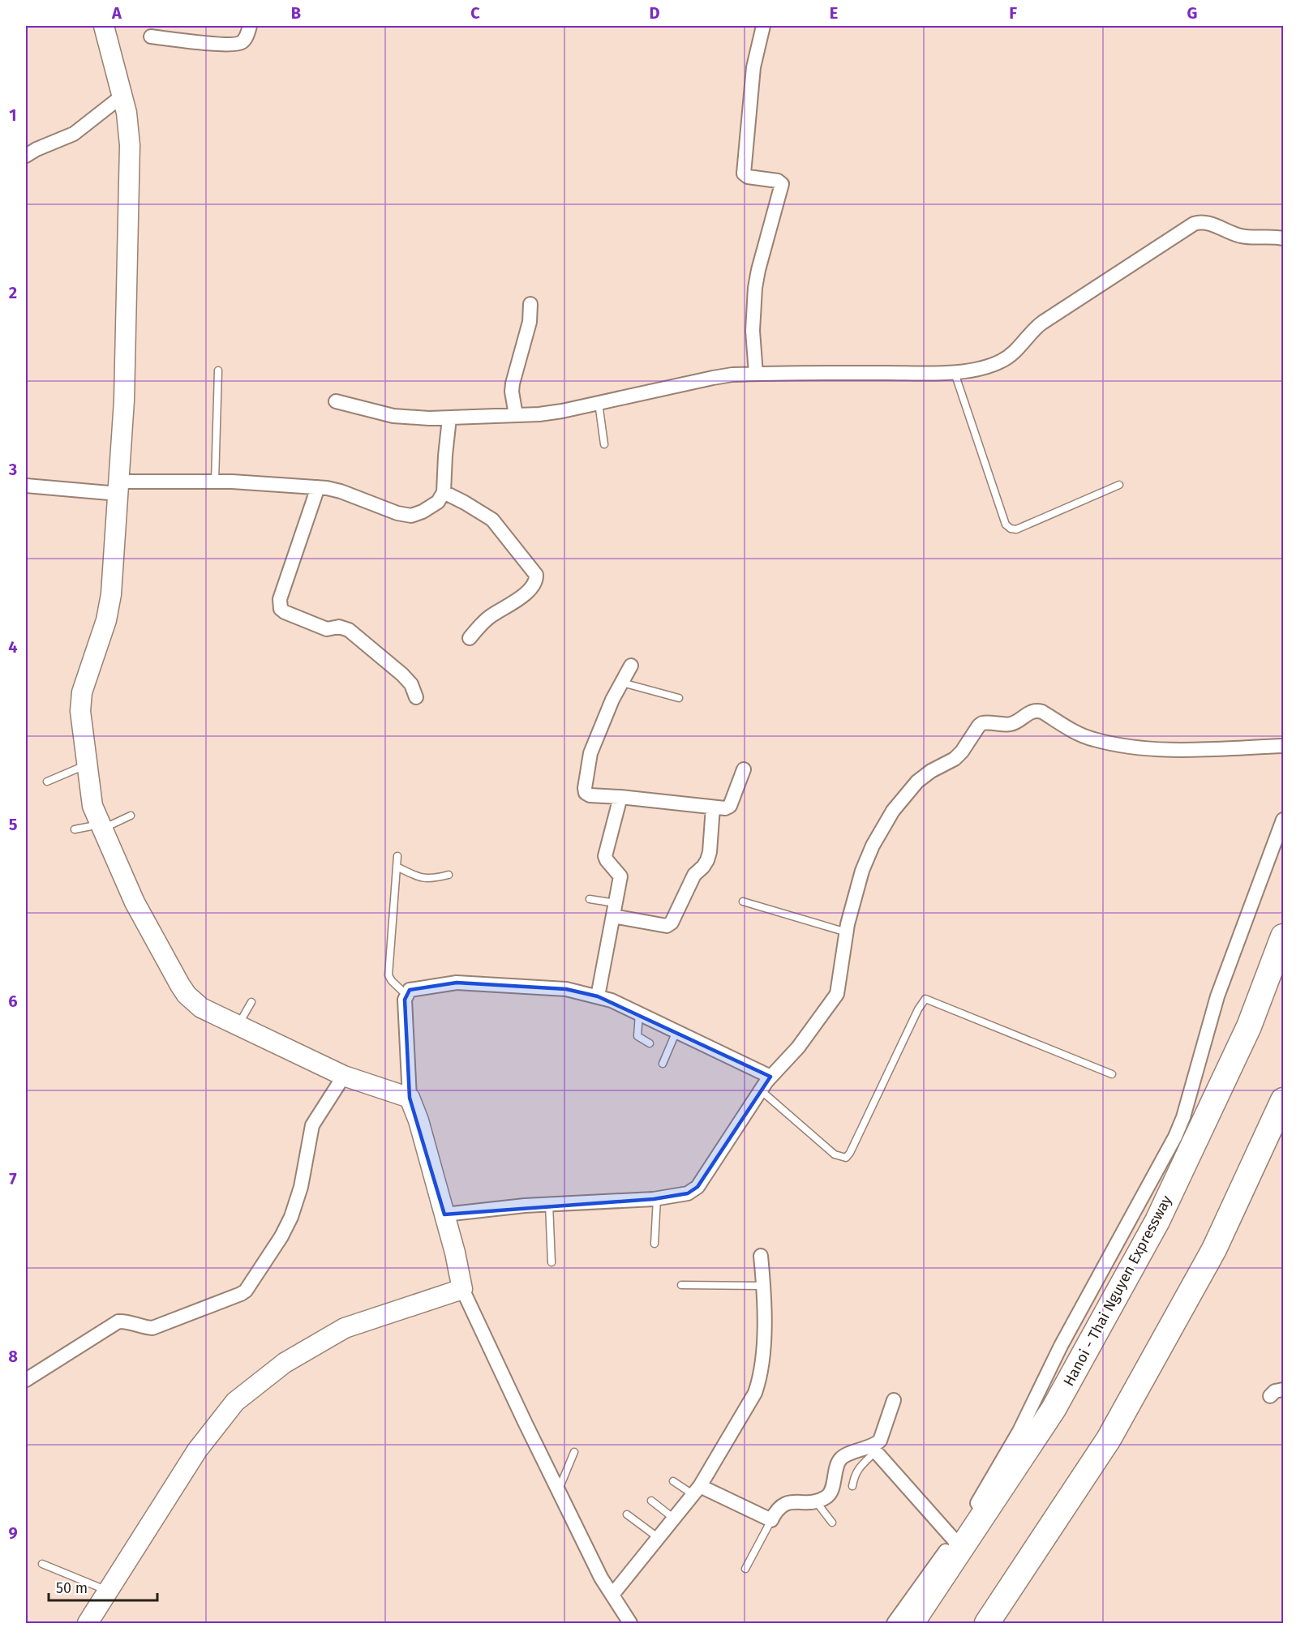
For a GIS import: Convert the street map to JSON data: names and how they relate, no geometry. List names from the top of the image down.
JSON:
{
  "streets": {
    "highway": ["Hanoi - Thai Nguyen Expressway"]
  },
  "scale_bar": "50 m",
  "grid": {
    "columns": [
      "A",
      "B",
      "C",
      "D",
      "E",
      "F",
      "G"
    ],
    "rows": [
      "1",
      "2",
      "3",
      "4",
      "5",
      "6",
      "7",
      "8",
      "9"
    ]
  }
}
